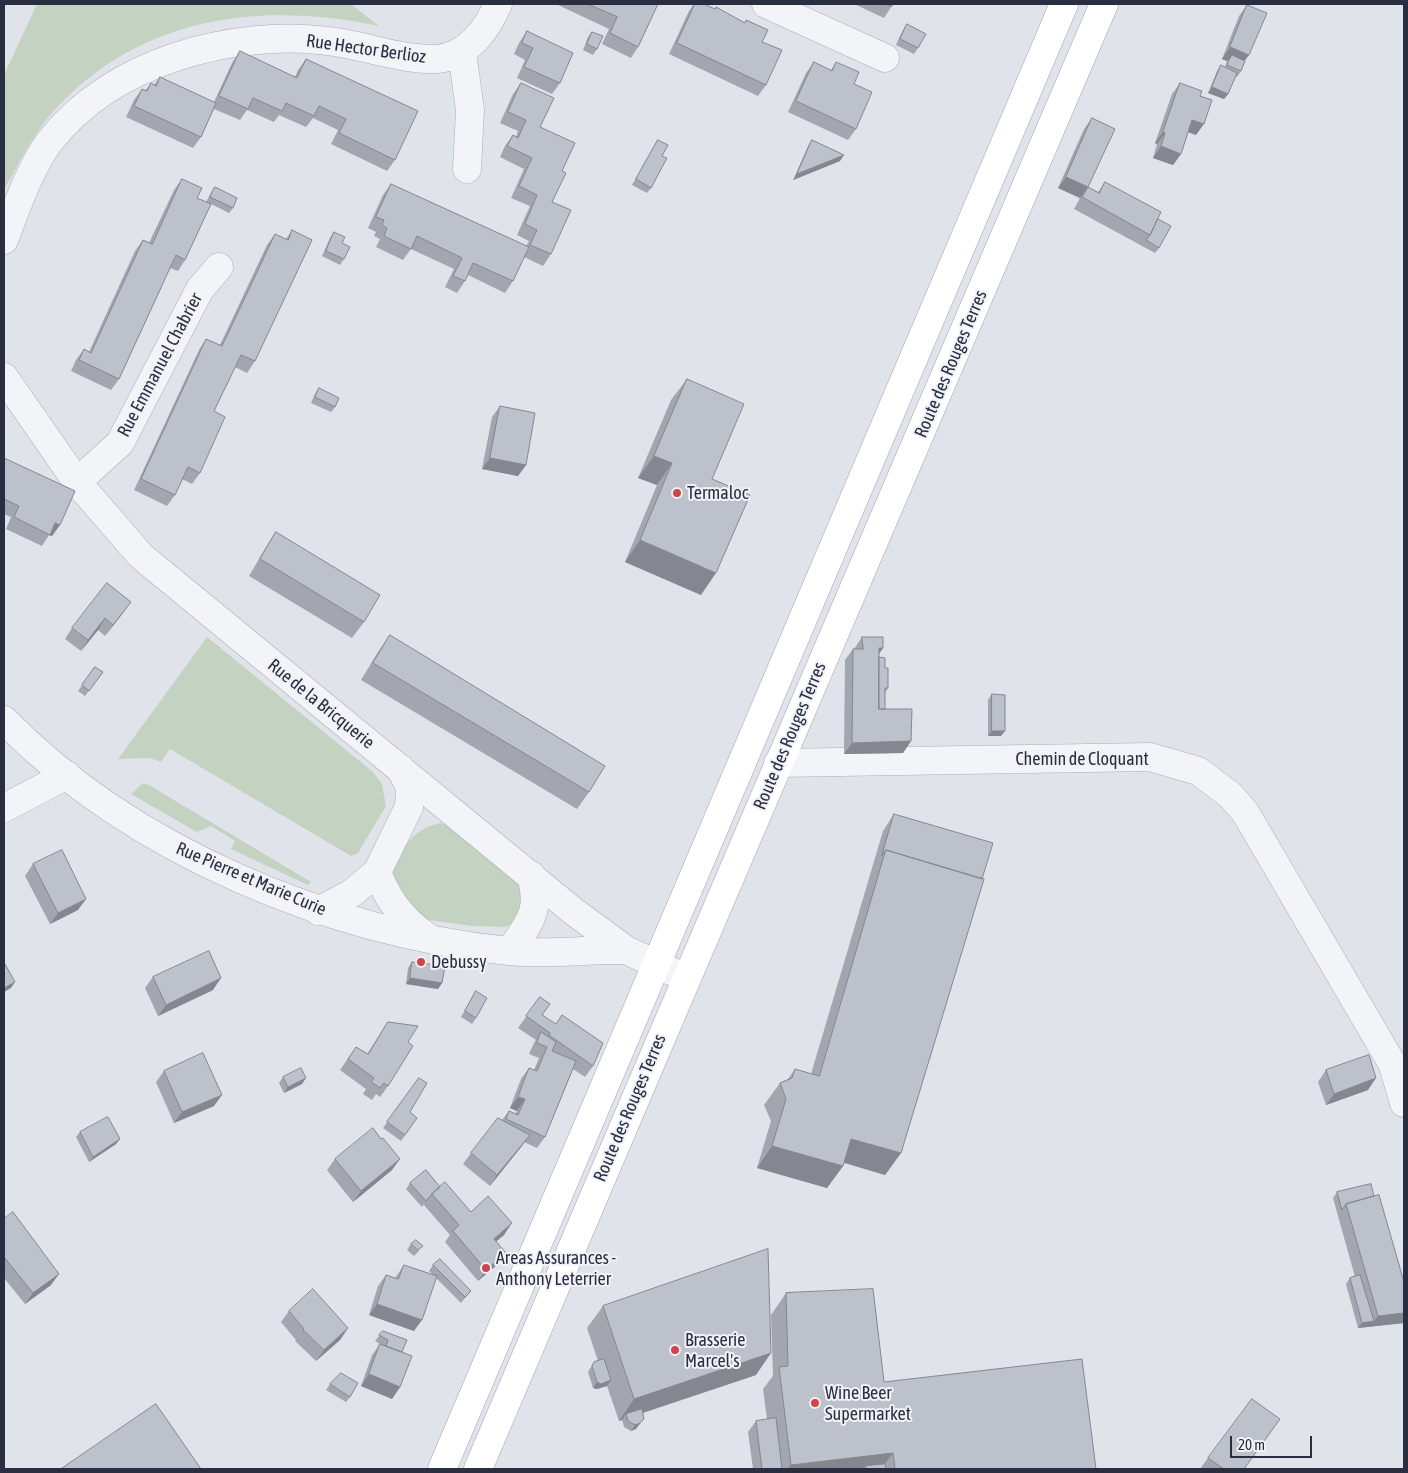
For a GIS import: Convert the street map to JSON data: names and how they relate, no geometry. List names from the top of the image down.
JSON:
{
  "streets": {
    "main road": ["Route des Rouges Terres"],
    "street": [
      "Rue Hector Berlioz",
      "Rue Emmanuel Chabrier",
      "Rue de la Bricquerie",
      "Chemin de Cloquant",
      "Rue Pierre et Marie Curie"
    ]
  },
  "crossings": [
    ["Route des Rouges Terres", "Rue de la Bricquerie"],
    ["Route des Rouges Terres", "Chemin de Cloquant"],
    ["Rue Emmanuel Chabrier", "Rue de la Bricquerie"],
    ["Rue de la Bricquerie", "Rue Pierre et Marie Curie"]
  ],
  "places": [
    "Termaloc",
    "Debussy",
    "Areas Assurances - Anthony Leterrier",
    "Brasserie Marcel's",
    "Wine Beer Supermarket"
  ],
  "scale_bar": "20 m"
}
